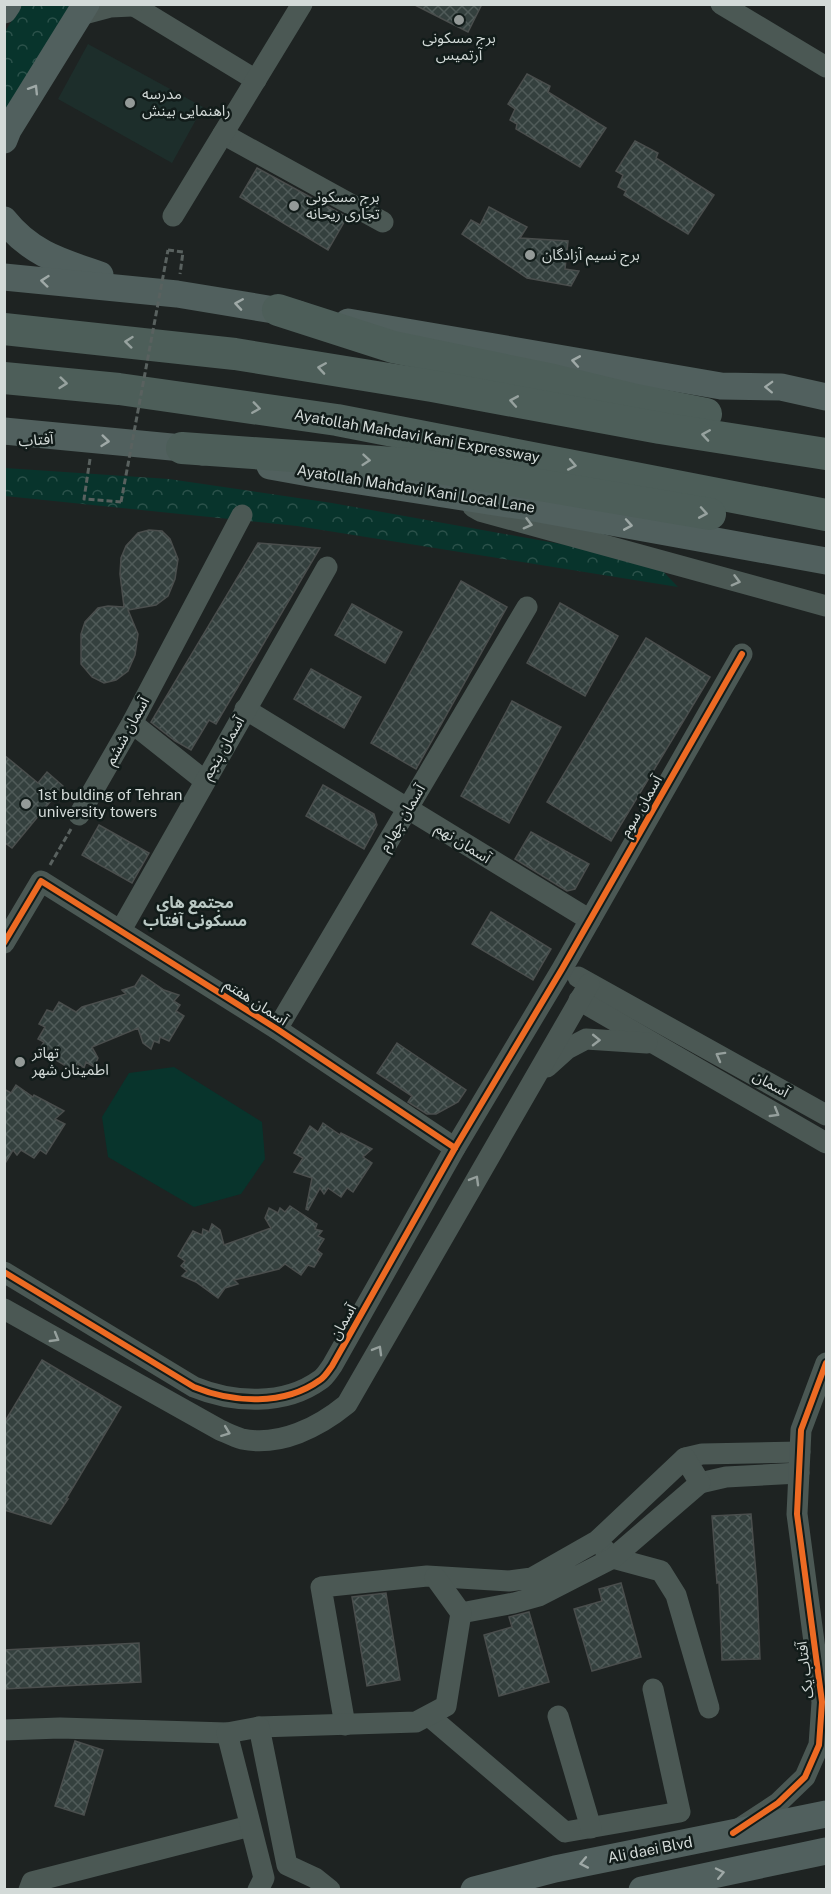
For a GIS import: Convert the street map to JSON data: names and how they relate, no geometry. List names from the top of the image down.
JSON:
{
  "streets": {
    "highway": ["Ayatollah Mahdavi Kani Expressway"],
    "main road": ["Ayatollah Mahdavi Kani Local Lane", "Ali daei Blvd"],
    "street": [
      "آفتاب",
      "آسمان ششم",
      "آسمان پنجم",
      "آسمان سوم",
      "آسمان چهارم",
      "آسمان نهم",
      "آسمان هفتم",
      "آسمان",
      "آفتاب یک"
    ]
  },
  "crossings": [
    ["آفتاب", "Ayatollah Mahdavi Kani Local Lane"],
    ["آسمان پنجم", "آسمان نهم"],
    ["آسمان پنجم", "آسمان هفتم"],
    ["آسمان سوم", "آسمان نهم"],
    ["آسمان سوم", "آسمان"],
    ["آسمان چهارم", "آسمان نهم"],
    ["آسمان چهارم", "آسمان هفتم"],
    ["آسمان هفتم", "آسمان"],
    ["آفتاب یک", "Ali daei Blvd"]
  ],
  "districts": ["مجتمع های مسکونی آفتاب"],
  "places": [
    "برج مسکونی آرتمیس",
    "مدرسه راهنمایی بینش",
    "برج مسکونی تجاری ریحانه",
    "برج نسیم آزادگان",
    "1st bulding of Tehran university towers",
    "تهاتر اطمینان شهر"
  ]
}
